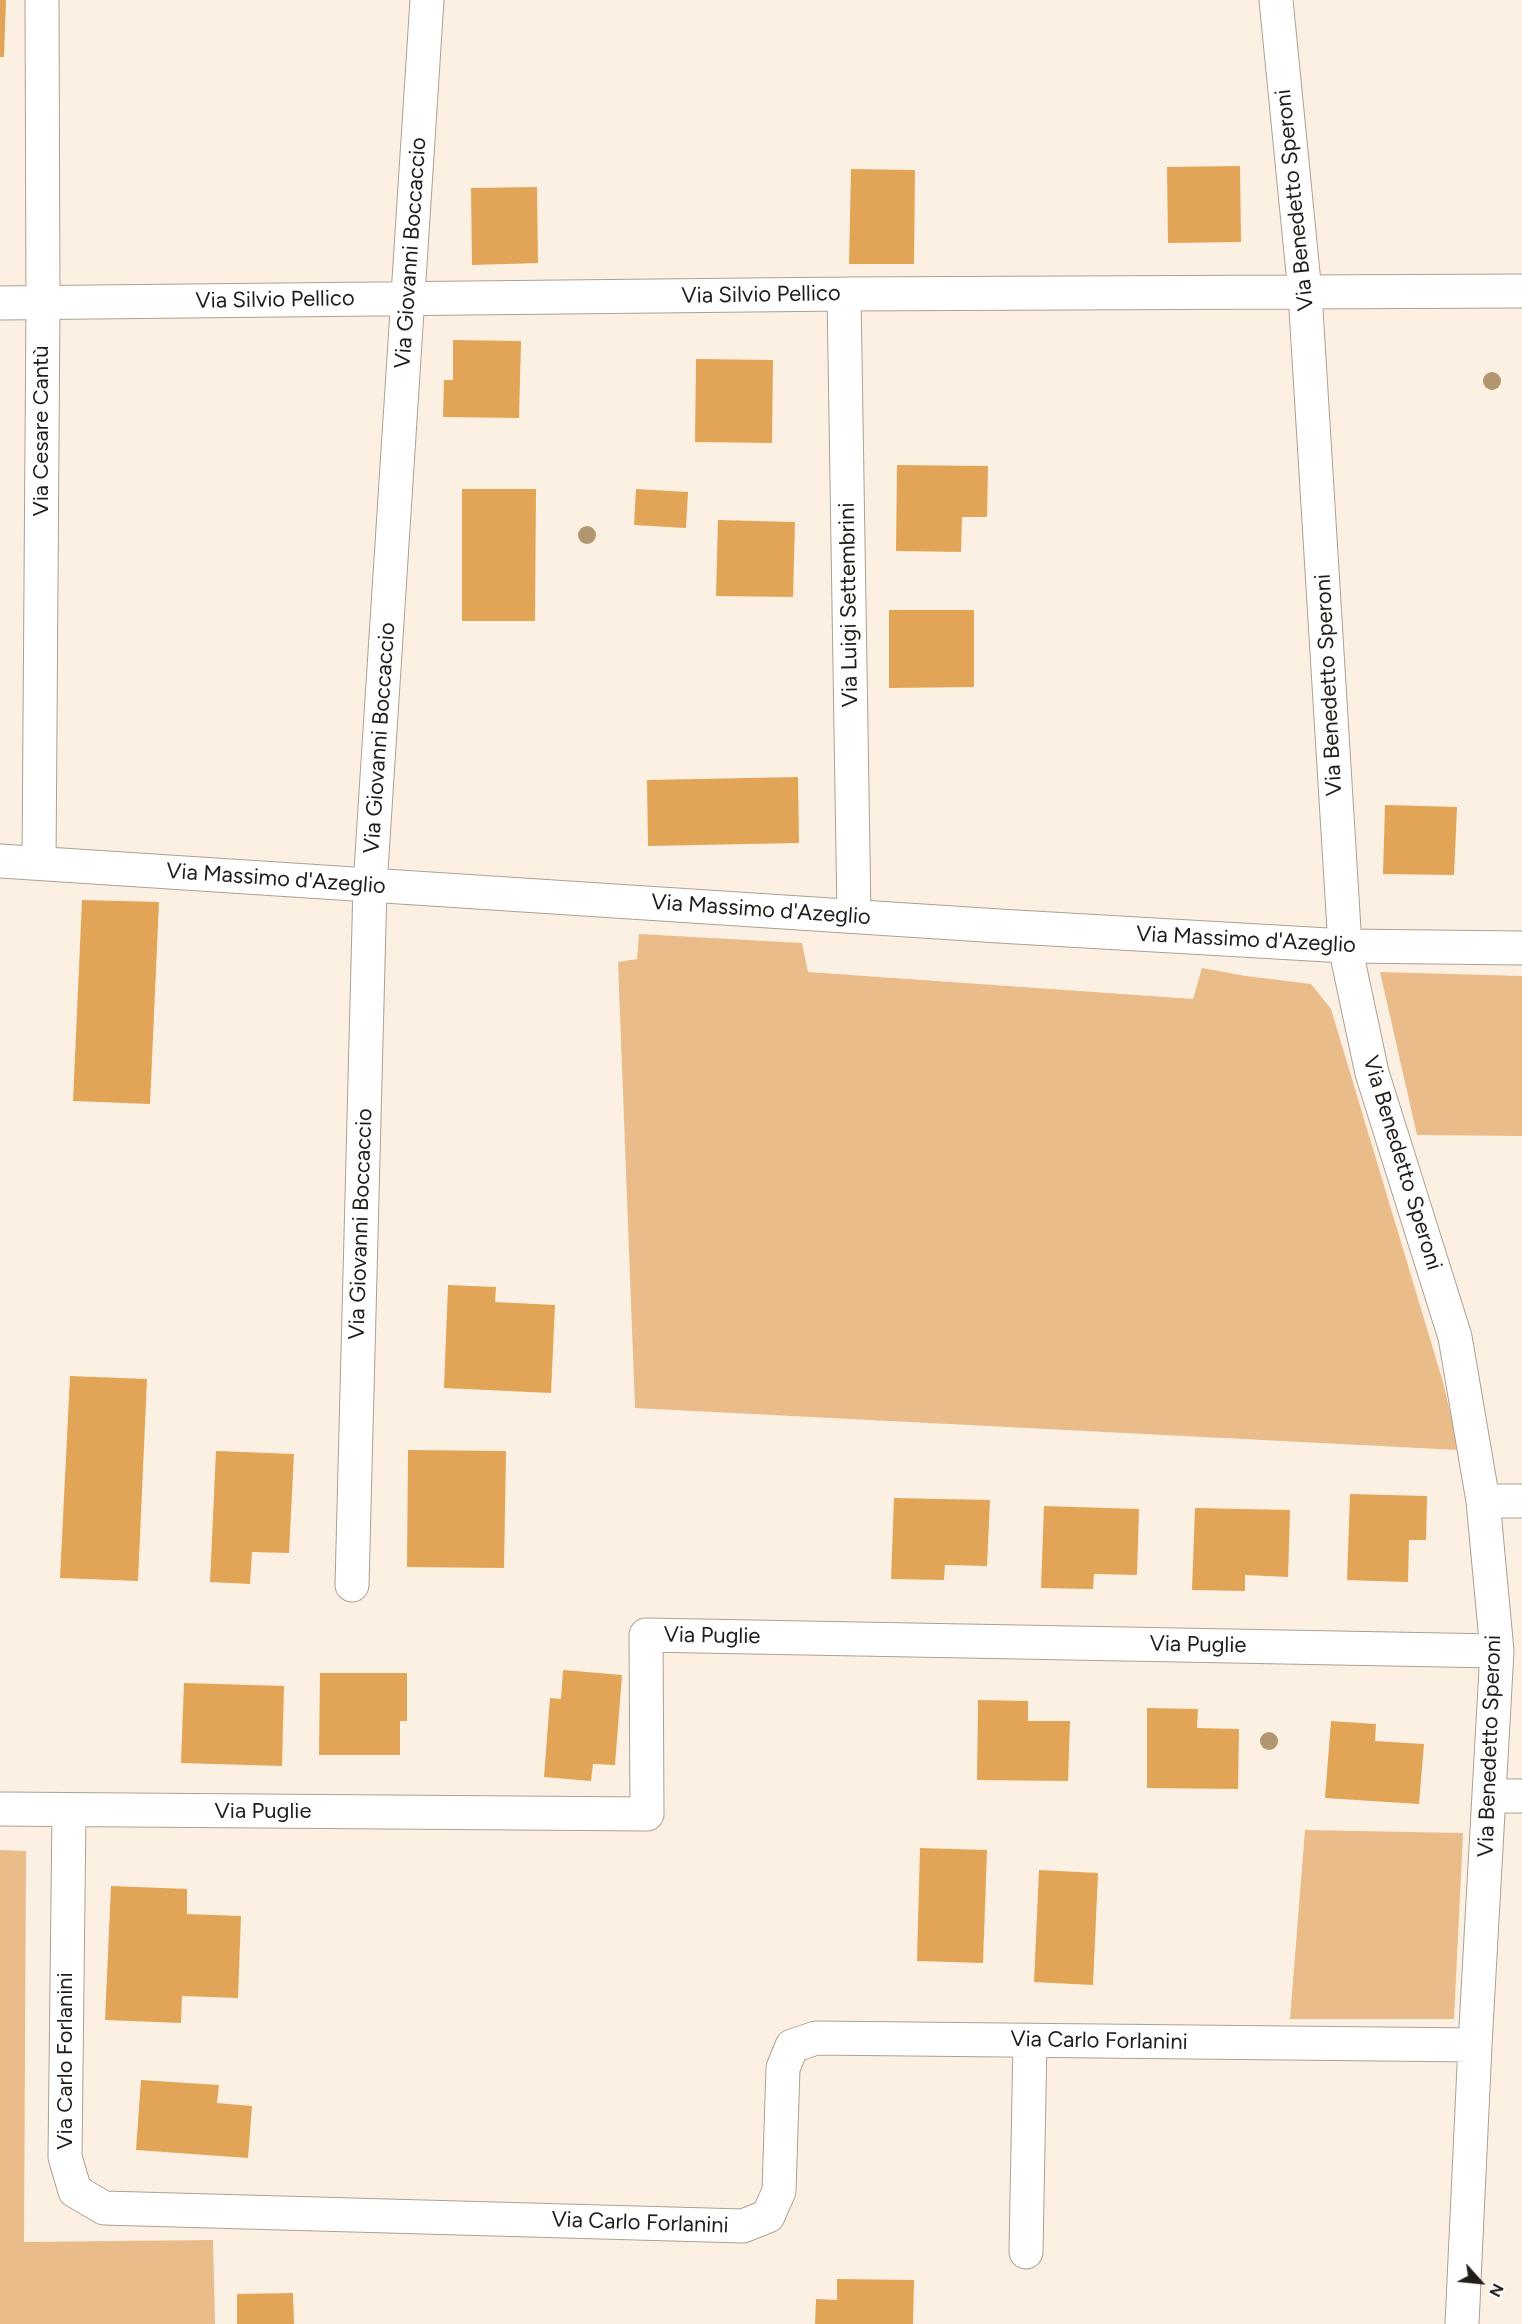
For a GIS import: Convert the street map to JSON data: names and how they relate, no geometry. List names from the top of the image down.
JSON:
{
  "streets": {
    "street": [
      "Via Benedetto Speroni",
      "Via Giovanni Boccaccio",
      "Via Silvio Pellico",
      "Via Cesare Cantù",
      "Via Luigi Settembrini",
      "Via Massimo d'Azeglio",
      "Via Puglie",
      "Via Carlo Forlanini"
    ]
  },
  "crossings": [
    ["Via Benedetto Speroni", "Via Silvio Pellico"],
    ["Via Benedetto Speroni", "Via Massimo d'Azeglio"],
    ["Via Benedetto Speroni", "Via Puglie"],
    ["Via Benedetto Speroni", "Via Carlo Forlanini"],
    ["Via Giovanni Boccaccio", "Via Silvio Pellico"],
    ["Via Giovanni Boccaccio", "Via Massimo d'Azeglio"],
    ["Via Silvio Pellico", "Via Cesare Cantù"],
    ["Via Silvio Pellico", "Via Luigi Settembrini"],
    ["Via Cesare Cantù", "Via Massimo d'Azeglio"],
    ["Via Luigi Settembrini", "Via Massimo d'Azeglio"],
    ["Via Puglie", "Via Carlo Forlanini"]
  ],
  "north": "bottom right"
}
